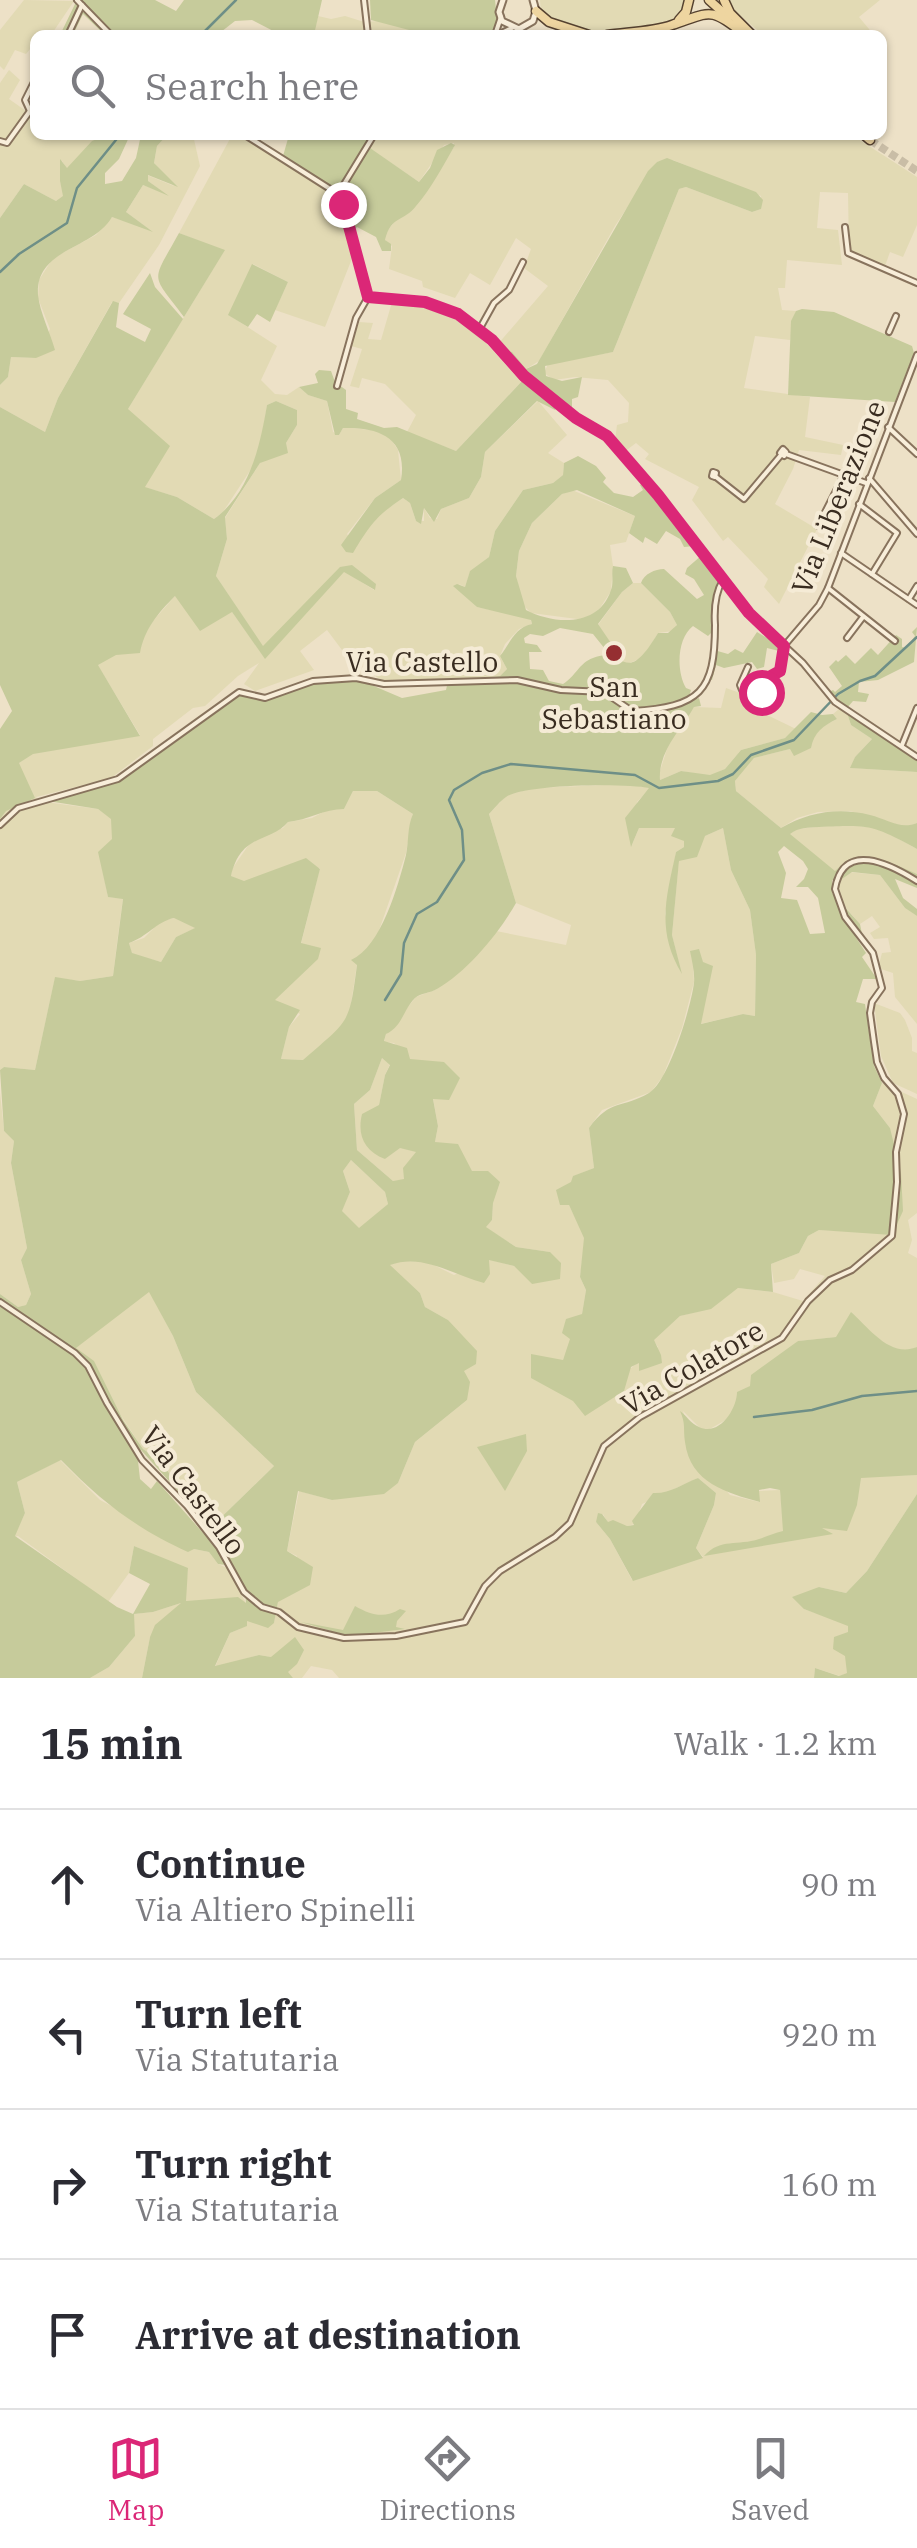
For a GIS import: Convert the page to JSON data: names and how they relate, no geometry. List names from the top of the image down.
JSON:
{
  "streets": {
    "street": ["Via Liberazione", "Via Castello", "Via Colatore"]
  },
  "crossings": [
    ["Via Castello", "Via Colatore"]
  ],
  "places": ["San Sebastiano"],
  "page": {
    "search": "Search here",
    "heading": ["15 min", "Walk · 1.2 km"],
    "list": [
      ["Continue", "Via Altiero Spinelli", "90 m"],
      ["Turn left", "Via Statutaria", "920 m"],
      ["Turn right", "Via Statutaria", "160 m"],
      "Arrive at destination"
    ],
    "nav": ["Map", "Directions", "Saved"]
  }
}
